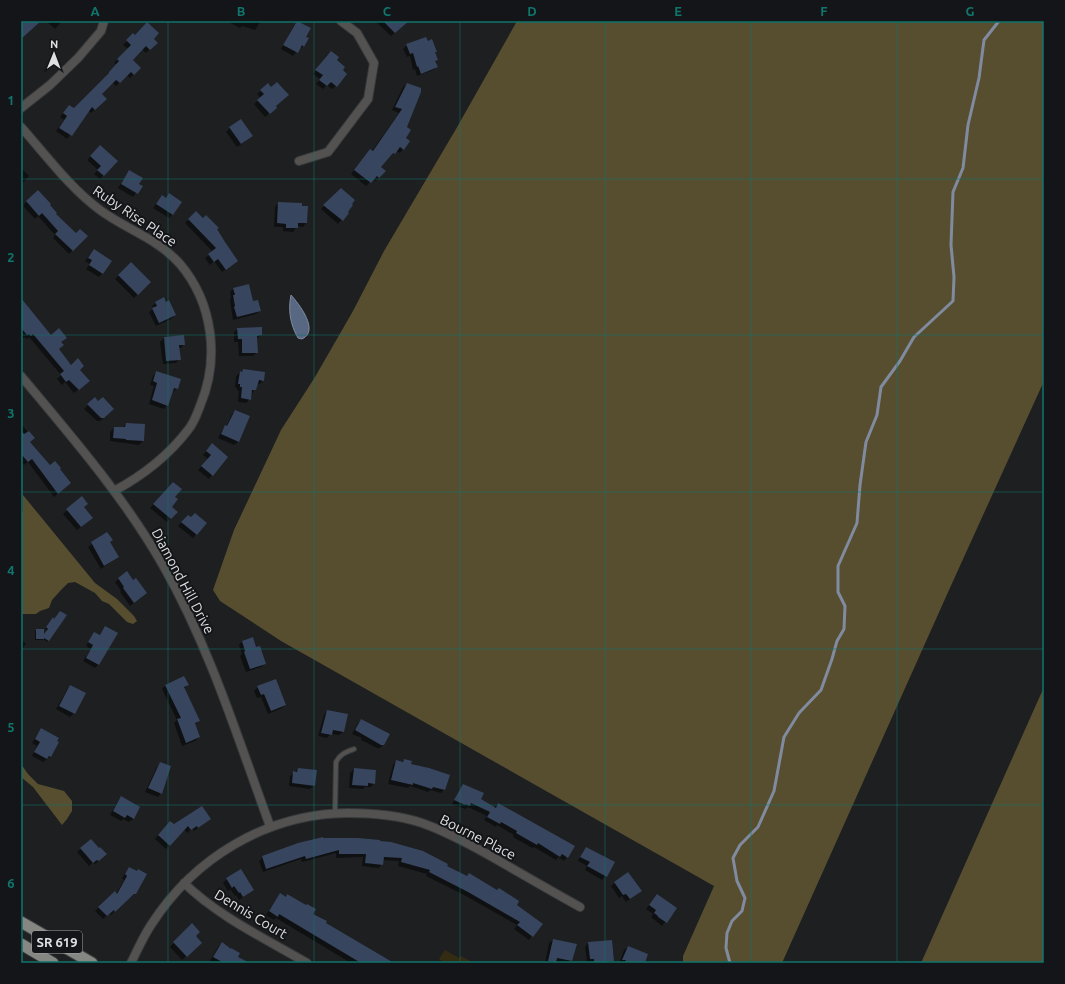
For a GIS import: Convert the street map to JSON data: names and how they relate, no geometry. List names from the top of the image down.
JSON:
{
  "streets": {
    "main road": ["SR 619"],
    "street": [
      "Ruby Rise Place",
      "Diamond Hill Drive",
      "Bourne Place",
      "Dennis Court"
    ]
  },
  "crossings": [
    ["Ruby Rise Place", "Diamond Hill Drive"],
    ["Diamond Hill Drive", "Bourne Place"],
    ["Bourne Place", "Dennis Court"]
  ],
  "north": "top",
  "grid": {
    "columns": [
      "A",
      "B",
      "C",
      "D",
      "E",
      "F",
      "G"
    ],
    "rows": [
      "1",
      "2",
      "3",
      "4",
      "5",
      "6"
    ]
  }
}
